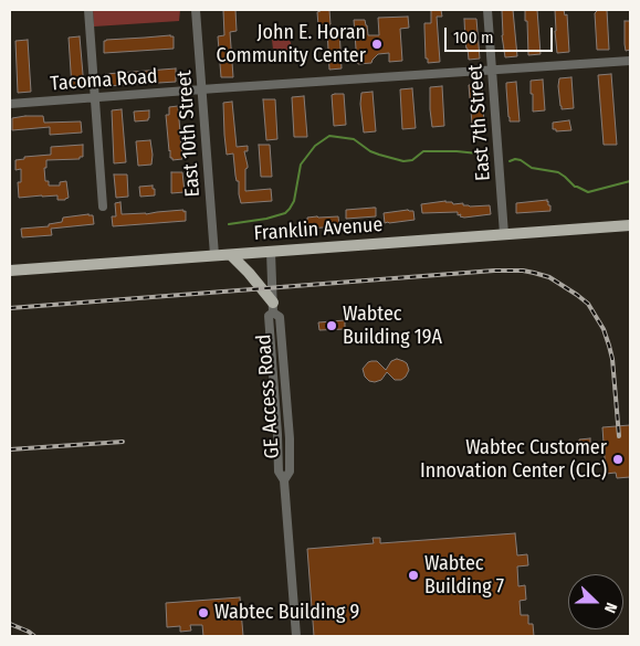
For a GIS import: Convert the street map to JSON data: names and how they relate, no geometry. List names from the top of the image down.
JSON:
{
  "streets": {
    "main road": ["Franklin Avenue"],
    "street": [
      "Tacoma Road",
      "East 7th Street",
      "East 10th Street",
      "GE Access Road"
    ]
  },
  "crossings": [
    ["Tacoma Road", "East 7th Street"],
    ["Tacoma Road", "East 10th Street"],
    ["East 7th Street", "Franklin Avenue"],
    ["East 10th Street", "Franklin Avenue"],
    ["Franklin Avenue", "GE Access Road"]
  ],
  "places": [
    "John E. Horan Community Center",
    "Wabtec Building 19A",
    "Wabtec Customer Innovation Center (CIC)",
    "Wabtec Building 7",
    "Wabtec Building 9"
  ],
  "scale_bar": "100 m",
  "north": "right"
}
